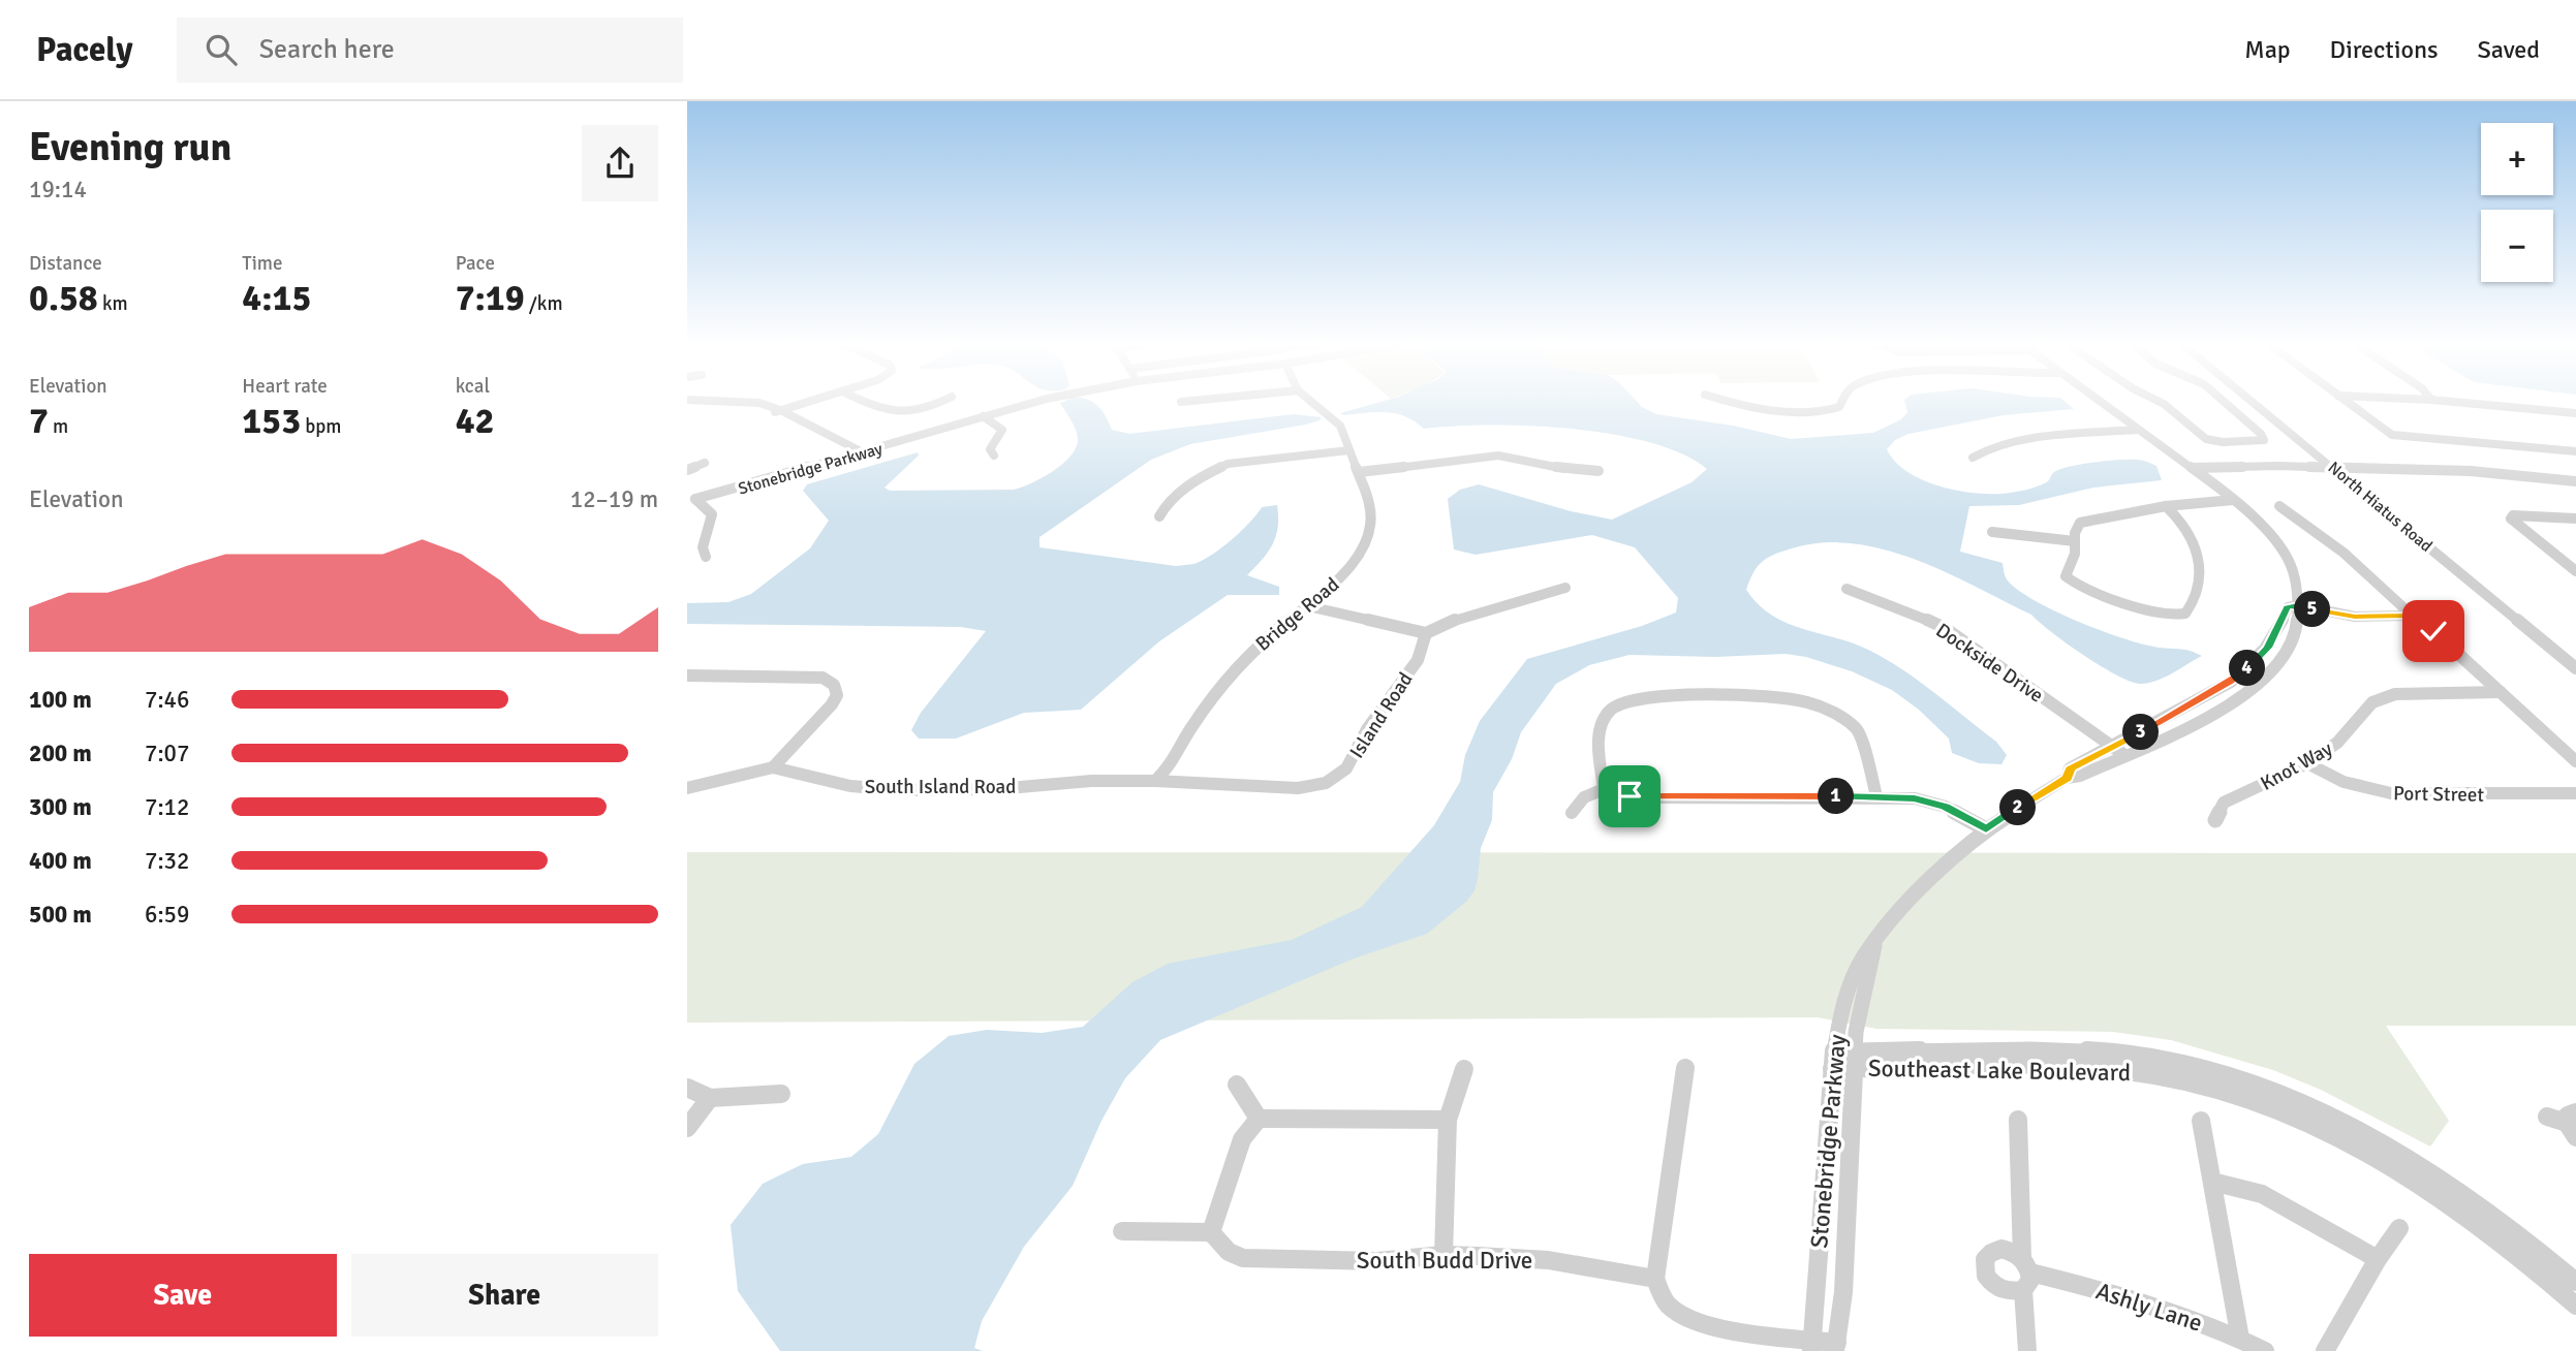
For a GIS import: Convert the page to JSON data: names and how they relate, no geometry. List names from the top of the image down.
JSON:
{
  "streets": {
    "street": [
      "Stonebridge Parkway",
      "North Hiatus Road",
      "Bridge Road",
      "Dockside Drive",
      "Island Road",
      "Knot Way",
      "South Island Road",
      "Port Street",
      "Southeast Lake Boulevard",
      "South Budd Drive",
      "Ashly Lane"
    ]
  },
  "crossings": [
    ["Stonebridge Parkway", "Dockside Drive"],
    ["Stonebridge Parkway", "Southeast Lake Boulevard"],
    ["Bridge Road", "Island Road"],
    ["Bridge Road", "South Island Road"],
    ["Island Road", "South Island Road"],
    ["Knot Way", "Port Street"]
  ],
  "page": {
    "header": "Pacely",
    "search": "Search here",
    "nav": ["Map", "Directions", "Saved"],
    "heading": ["Evening run", "19:14"],
    "map_buttons": ["+", "−"],
    "stats": [
      ["Distance", "0.58 km"],
      ["Time", "4:15"],
      ["Pace", "7:19 /km"],
      ["Elevation", "7 m"],
      ["Heart rate", "153 bpm"],
      ["kcal", "42"]
    ],
    "chart": ["Elevation", "12–19 m"],
    "pins": [
      "5",
      "4",
      "3",
      "1",
      "2"
    ],
    "list": [
      {
        "name": "100 m",
        "note": "7:46"
      },
      {
        "name": "200 m",
        "note": "7:07"
      },
      {
        "name": "300 m",
        "note": "7:12"
      },
      {
        "name": "400 m",
        "note": "7:32"
      },
      {
        "name": "500 m",
        "note": "6:59"
      }
    ],
    "buttons": ["Save", "Share"]
  }
}
